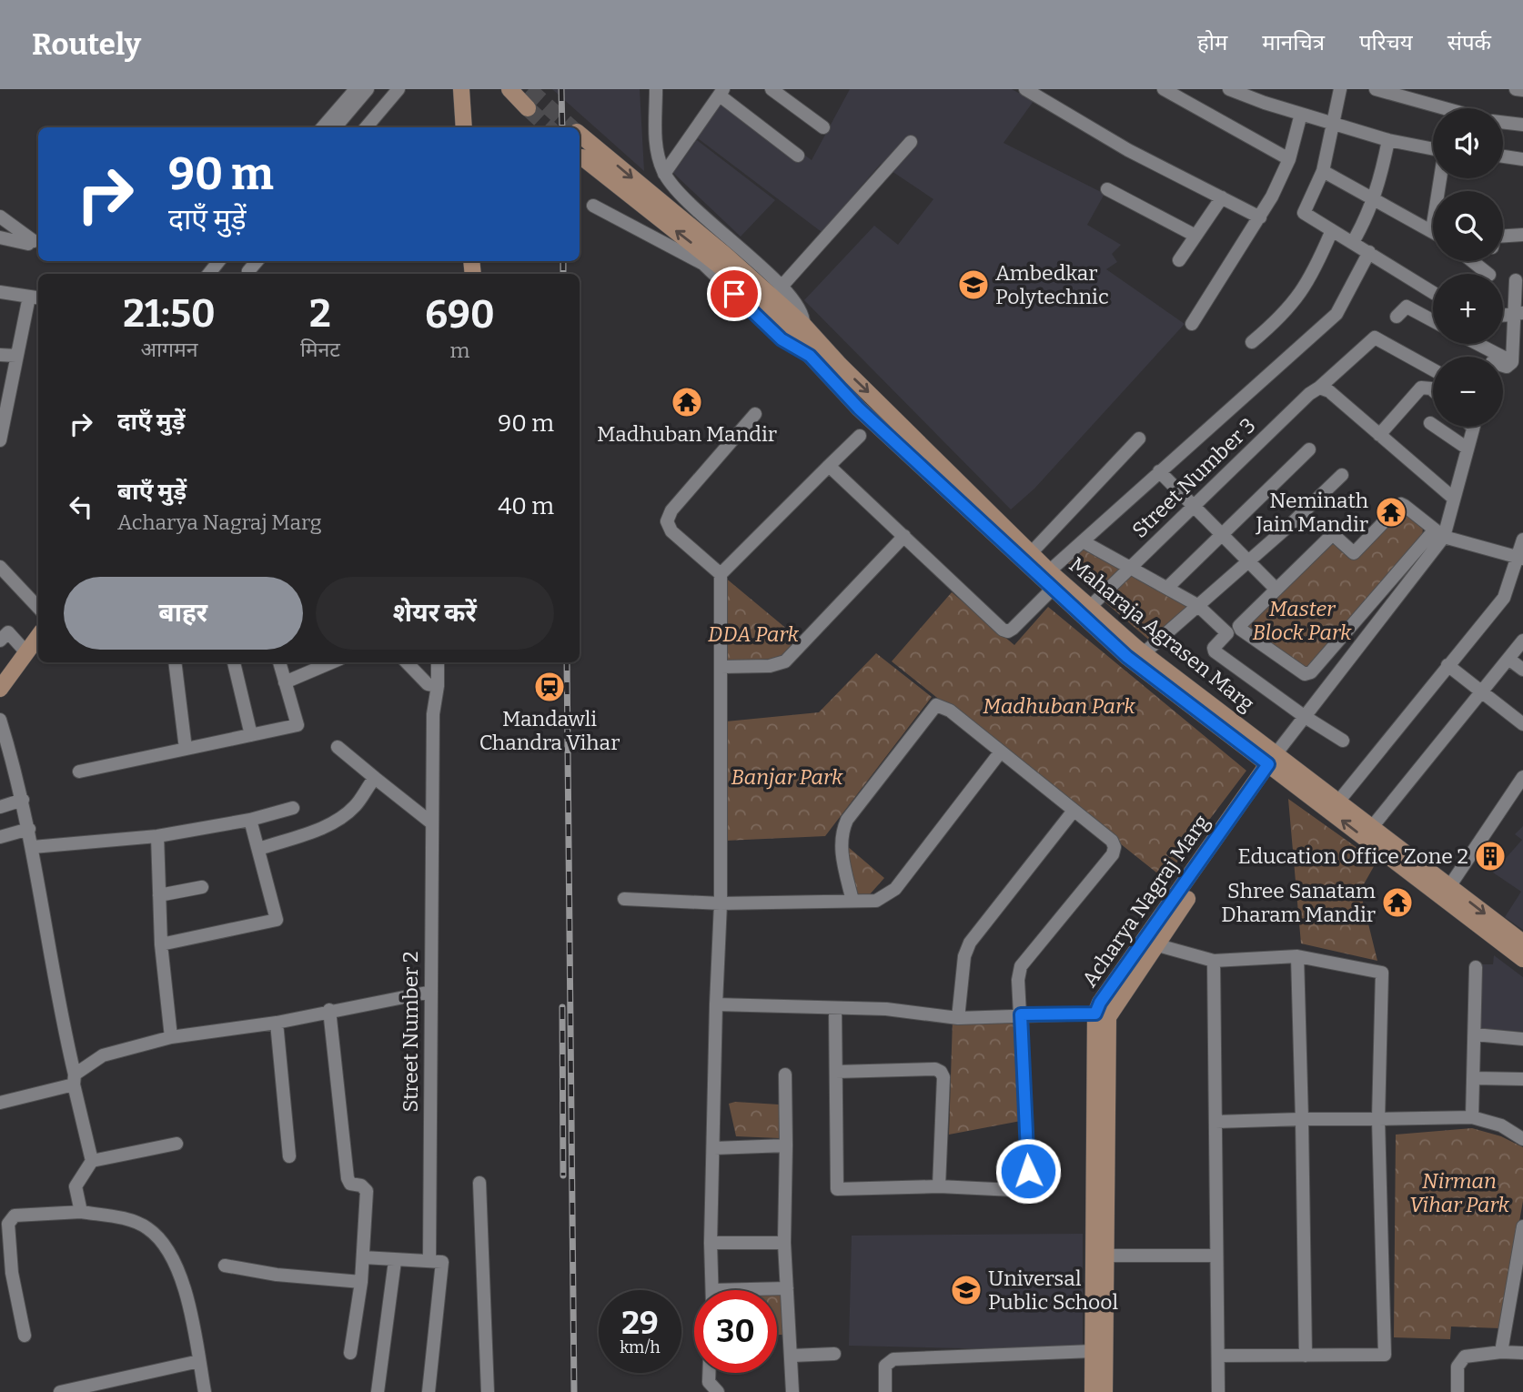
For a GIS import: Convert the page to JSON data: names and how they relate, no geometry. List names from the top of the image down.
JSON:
{
  "streets": {
    "main road": ["Maharaja Agrasen Marg", "Acharya Nagraj Marg"],
    "street": ["Street Number 3", "Street Number 2"]
  },
  "crossings": [
    ["Street Number 3", "Maharaja Agrasen Marg"],
    ["Maharaja Agrasen Marg", "Acharya Nagraj Marg"]
  ],
  "parks": [
    "Master Block Park",
    "DDA Park",
    "Madhuban Park",
    "Banjar Park",
    "Nirman Vihar Park"
  ],
  "places": {
    "school or university": ["Ambedkar Polytechnic", "Universal Public School"],
    "temple": ["Madhuban Mandir", "Neminath Jain Mandir", "Shree Sanatam Dharam Mandir"],
    "station": ["Mandawli Chandra Vihar"],
    "building": ["Education Office Zone 2"]
  },
  "page": {
    "header": "Routely",
    "nav": [
      "होम",
      "मानचित्र",
      "परिचय",
      "संपर्क"
    ],
    "map_buttons": ["+", "−"],
    "turn": ["90 m", "दाएँ मुड़ें"],
    "eta": [
      "21:50",
      "आगमन",
      "2",
      "मिनट",
      "690",
      "m"
    ],
    "list": [
      {
        "name": "दाएँ मुड़ें",
        "value": "90 m"
      },
      {
        "name": "बाएँ मुड़ें",
        "note": "Acharya Nagraj Marg",
        "value": "40 m"
      }
    ],
    "buttons": ["बाहर", "शेयर करें"],
    "speed": "29 km/h",
    "limit": "30"
  }
}
